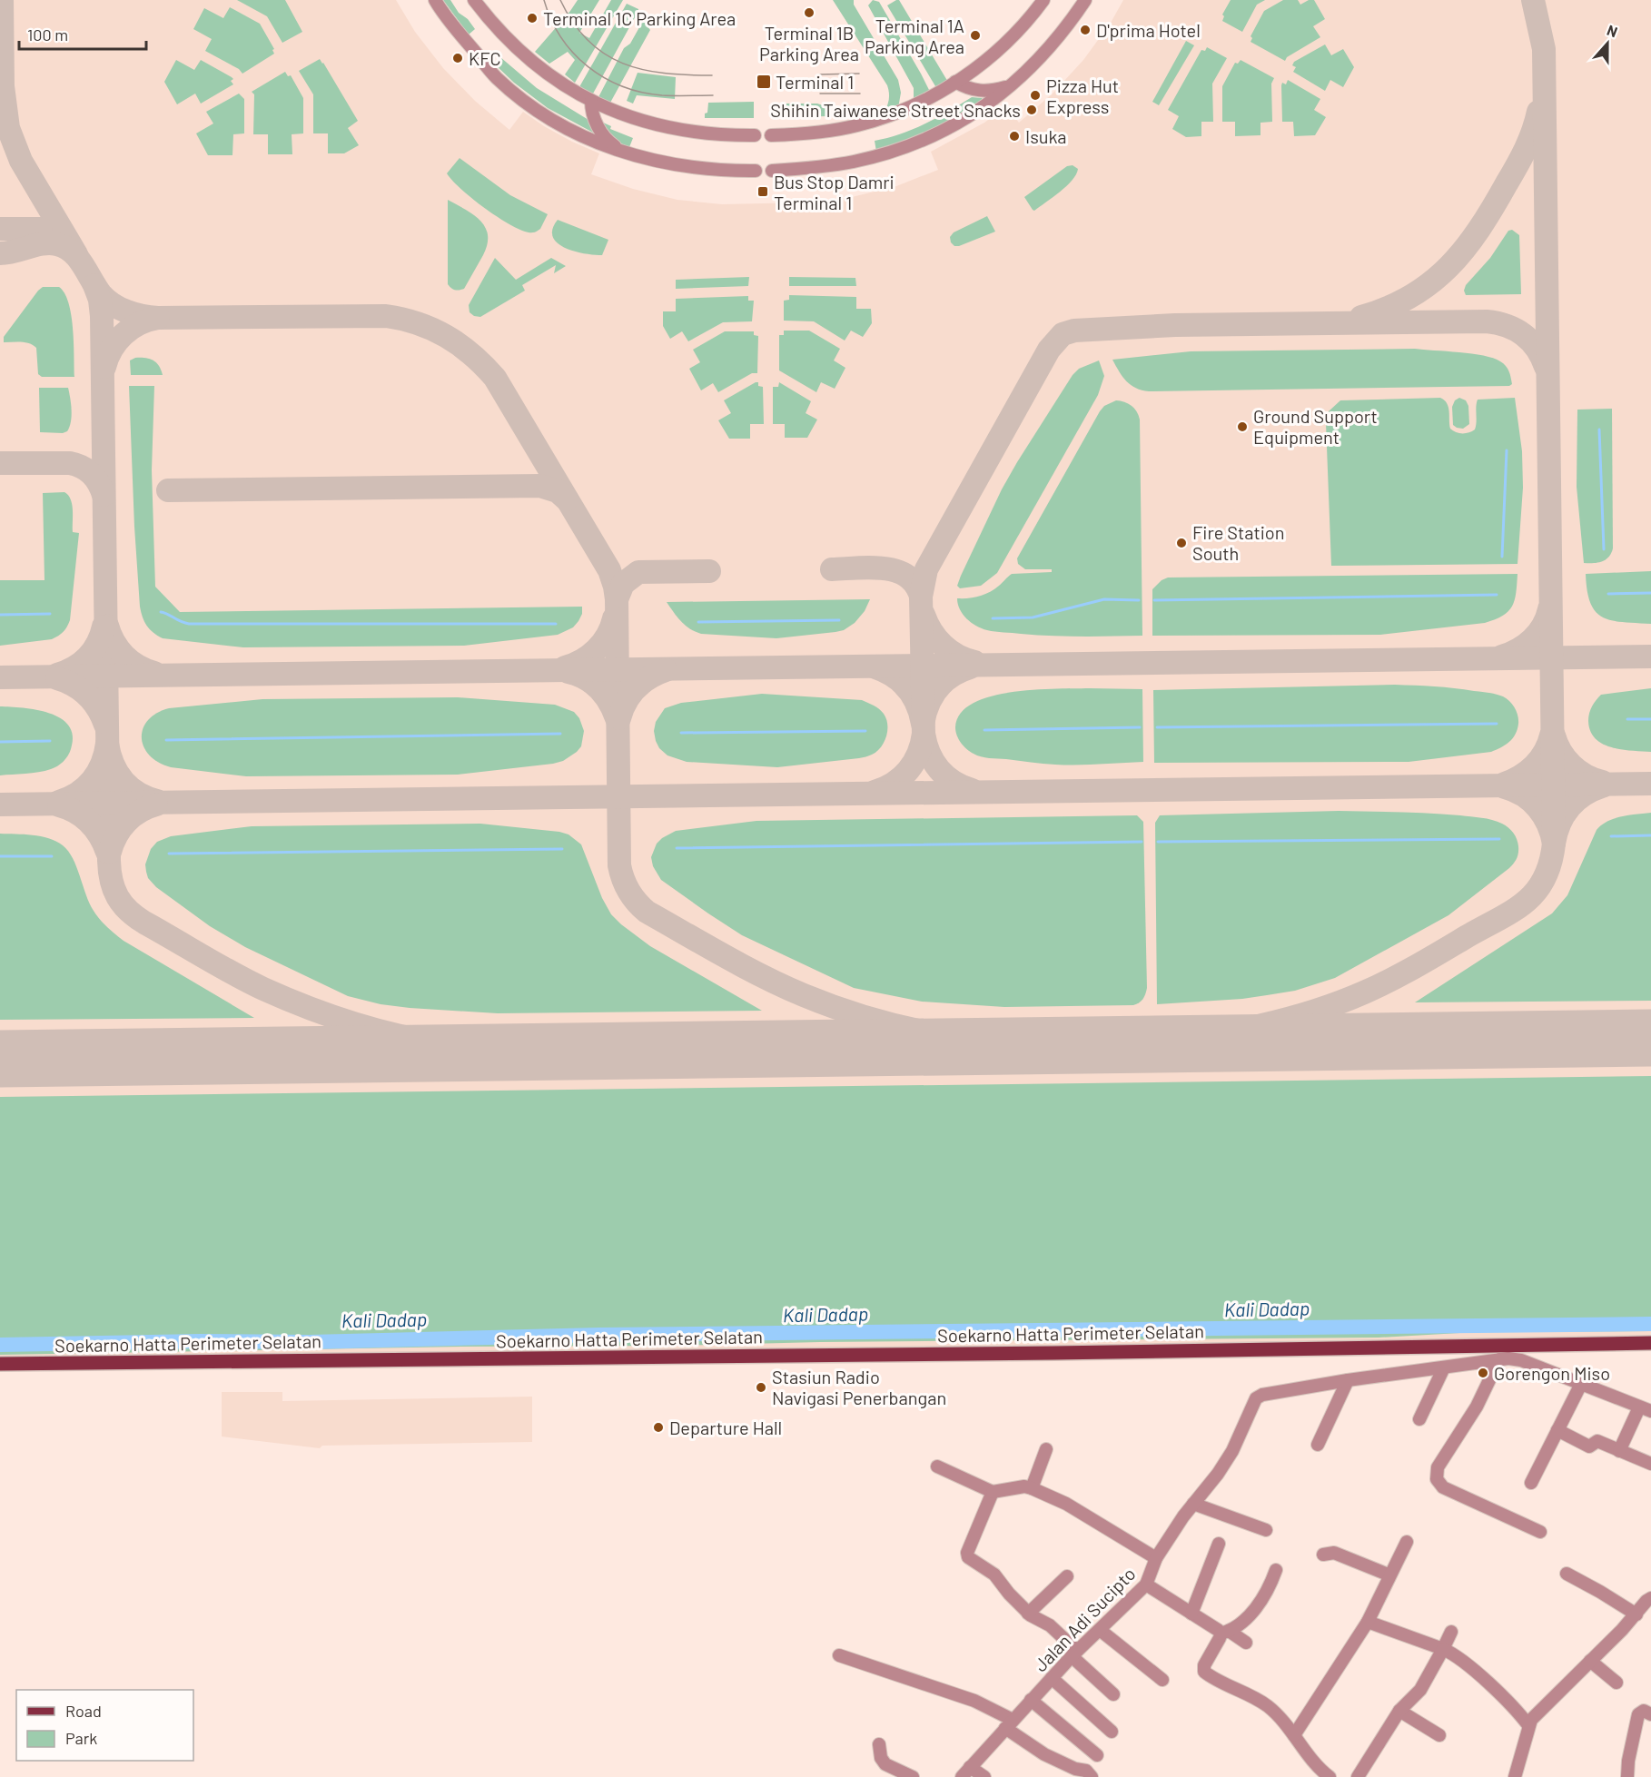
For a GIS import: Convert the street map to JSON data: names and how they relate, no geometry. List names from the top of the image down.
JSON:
{
  "streets": {
    "main road": ["Soekarno Hatta Perimeter Selatan"],
    "street": ["Jalan Adi Sucipto"]
  },
  "water": ["Kali Dadap"],
  "places": {
    "other": [
      "Terminal 1B Parking Area",
      "Terminal 1C Parking Area",
      "D'prima Hotel",
      "Terminal 1A Parking Area",
      "KFC",
      "Pizza Hut Express",
      "Shihin Taiwanese Street Snacks",
      "Isuka",
      "Ground Support Equipment",
      "Fire Station South",
      "Gorengon Miso",
      "Stasiun Radio Navigasi Penerbangan",
      "Departure Hall"
    ],
    "transit": ["Terminal 1", "Bus Stop Damri Terminal 1"]
  },
  "legend": ["Road", "Park"],
  "scale_bar": "100 m",
  "north": "top"
}
